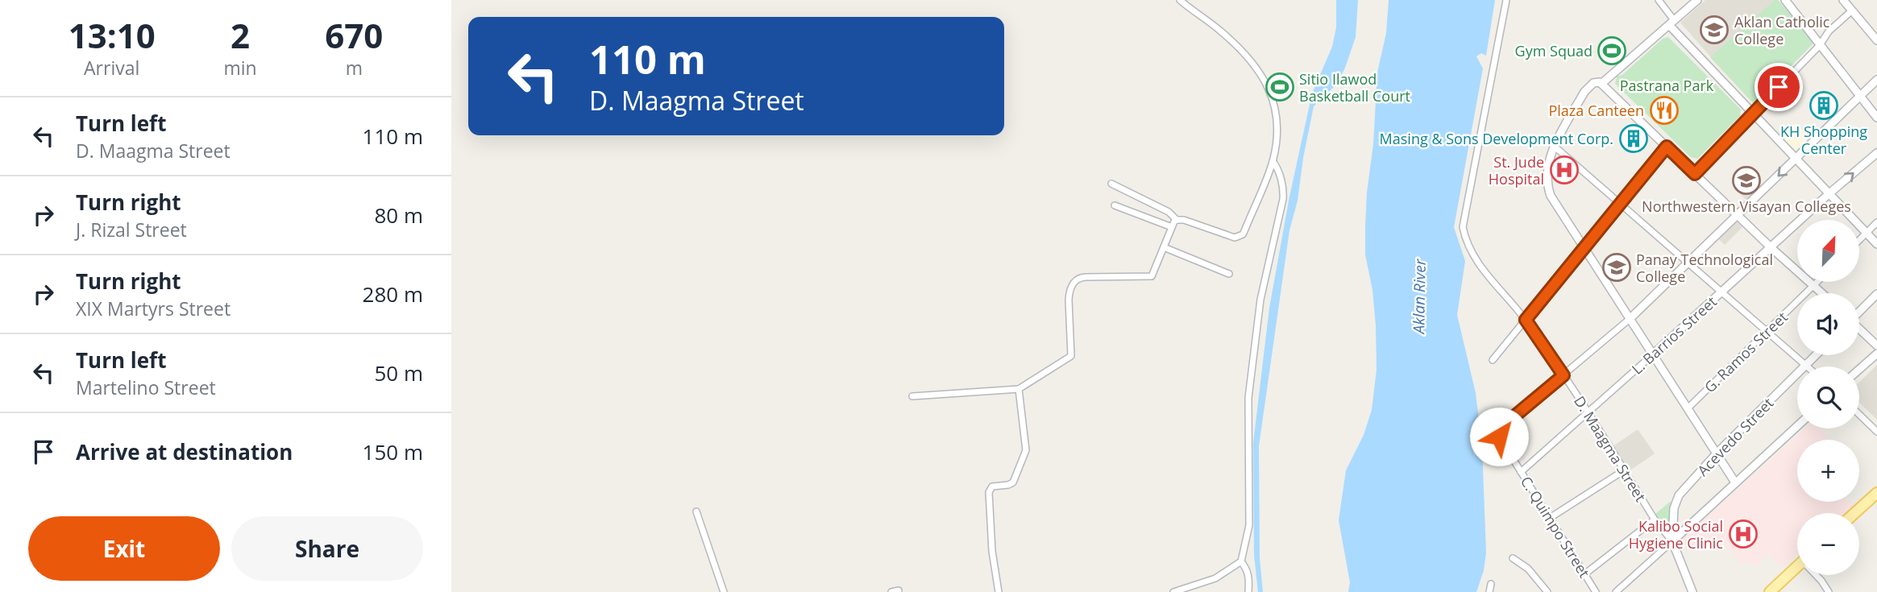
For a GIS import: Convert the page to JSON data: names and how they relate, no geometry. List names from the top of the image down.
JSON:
{
  "streets": {
    "street": [
      "L. Barrios Street",
      "G. Ramos Street",
      "Acevedo Street",
      "D. Maagma Street",
      "C. Quimpo Street"
    ]
  },
  "crossings": [
    ["L. Barrios Street", "D. Maagma Street"],
    ["L. Barrios Street", "C. Quimpo Street"],
    ["Acevedo Street", "D. Maagma Street"],
    ["D. Maagma Street", "C. Quimpo Street"]
  ],
  "water": ["Aklan River"],
  "parks": ["Pastrana Park"],
  "places": {
    "school or university": ["Aklan Catholic College", "Northwestern Visayan Colleges", "Panay Technological College"],
    "sports": ["Gym Squad", "Sitio Ilawod Basketball Court"],
    "building": ["KH Shopping Center", "Masing & Sons Development Corp."],
    "restaurant": ["Plaza Canteen"],
    "hospital": ["St. Jude Hospital", "Kalibo Social Hygiene Clinic"]
  },
  "north": "top right",
  "page": {
    "eta": [
      "13:10",
      "Arrival",
      "2",
      "min",
      "670",
      "m"
    ],
    "turn": ["110 m", "D. Maagma Street"],
    "list": [
      {
        "name": "Turn left",
        "note": "D. Maagma Street",
        "value": "110 m"
      },
      {
        "name": "Turn right",
        "note": "J. Rizal Street",
        "value": "80 m"
      },
      {
        "name": "Turn right",
        "note": "XIX Martyrs Street",
        "value": "280 m"
      },
      {
        "name": "Turn left",
        "note": "Martelino Street",
        "value": "50 m"
      },
      {
        "name": "Arrive at destination",
        "value": "150 m"
      }
    ],
    "map_buttons": ["+", "−"],
    "buttons": ["Exit", "Share"]
  }
}
